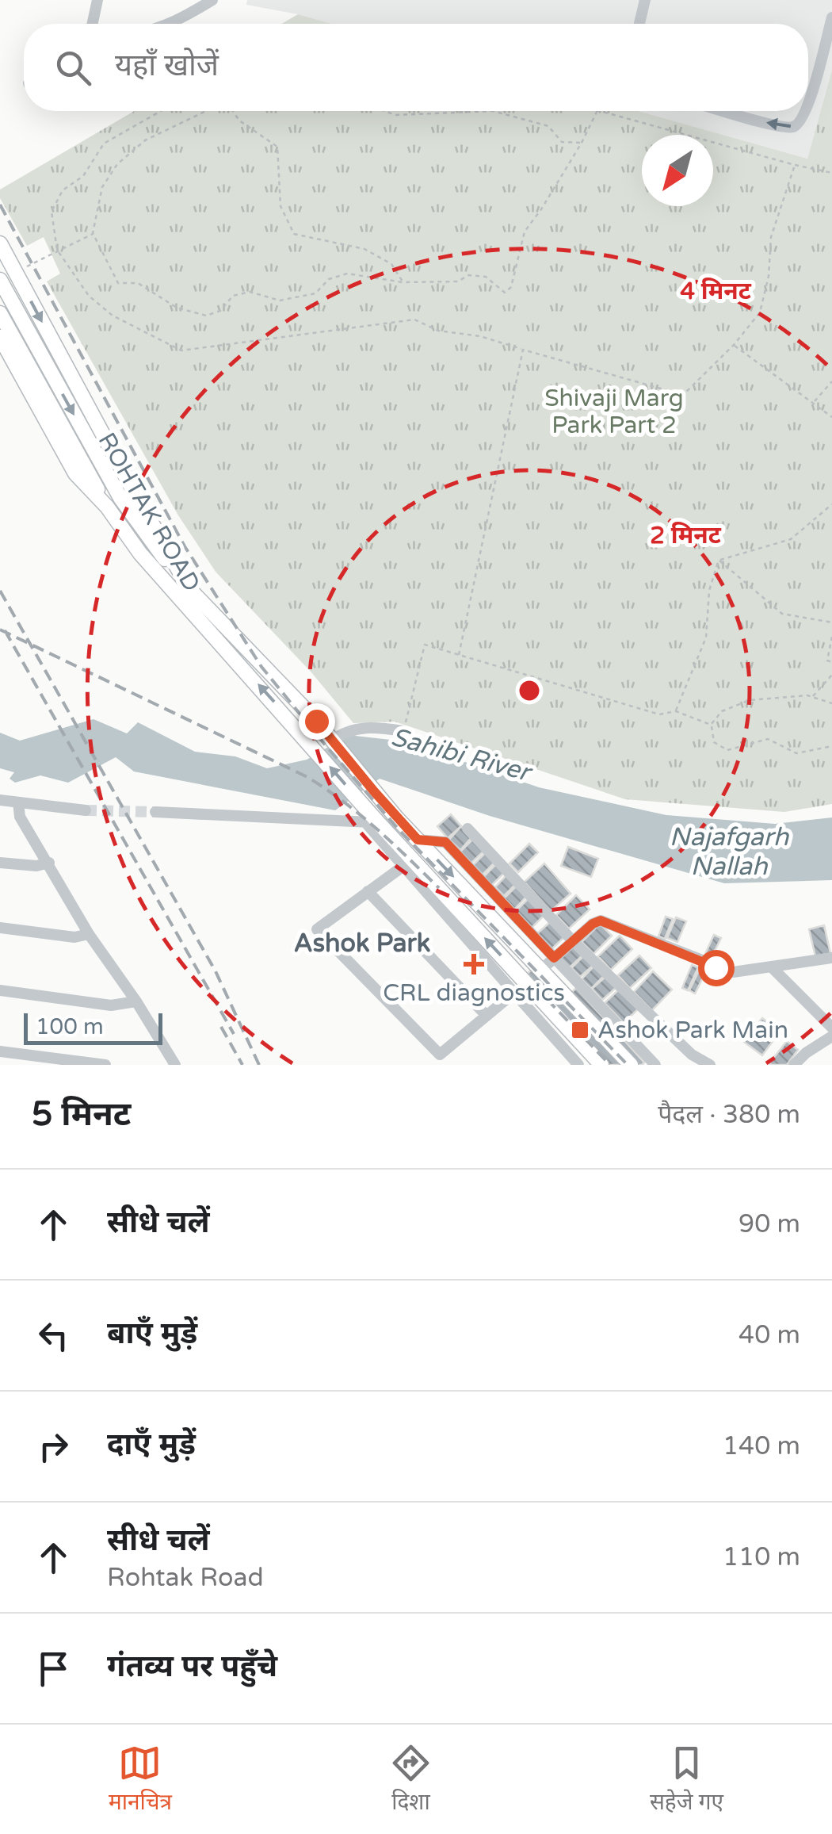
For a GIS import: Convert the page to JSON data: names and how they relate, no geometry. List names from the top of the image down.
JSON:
{
  "streets": {
    "main road": ["ROHTAK ROAD"]
  },
  "districts": ["Ashok Park"],
  "water": ["Sahibi River", "Najafgarh Nallah"],
  "parks": ["Shivaji Marg Park Part 2"],
  "places": {
    "health": ["CRL diagnostics"],
    "transit": ["Ashok Park Main"]
  },
  "scale_bar": "100 m",
  "north": "bottom left",
  "page": {
    "search": "यहाँ खोजें",
    "scale": "100 m",
    "heading": ["5 मिनट", "पैदल · 380 m"],
    "list": [
      ["सीधे चलें", "90 m"],
      ["बाएँ मुड़ें", "40 m"],
      ["दाएँ मुड़ें", "140 m"],
      ["सीधे चलें", "Rohtak Road", "110 m"],
      "गंतव्य पर पहुँचे"
    ],
    "nav": ["मानचित्र", "दिशा", "सहेजे गए"]
  },
  "rings": ["4 मिनट", "2 मिनट"]
}
